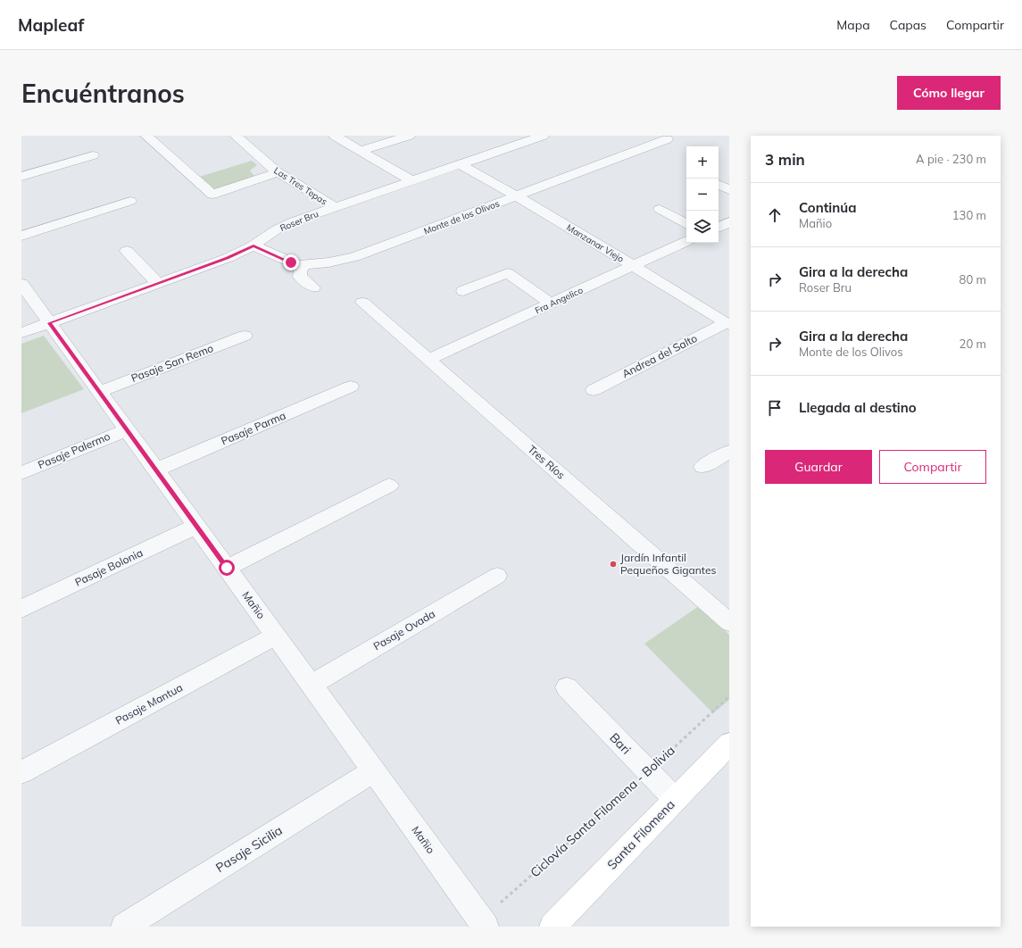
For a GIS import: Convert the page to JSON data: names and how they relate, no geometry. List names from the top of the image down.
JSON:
{
  "streets": {
    "street": [
      "Las Tres Tepas",
      "Monte de los Olivos",
      "Roser Bru",
      "Manzanar Viejo",
      "Fra Angelico",
      "Andrea del Salto",
      "Pasaje San Remo",
      "Pasaje Parma",
      "Pasaje Palermo",
      "Tres Ríos",
      "Pasaje Bolonia",
      "Mañio",
      "Pasaje Ovada",
      "Pasaje Mantua",
      "Bari",
      "Santa Filomena",
      "Pasaje Sicilia"
    ],
    "path": ["Ciclovía Santa Filomena - Bolivia"]
  },
  "crossings": [
    ["Las Tres Tepas", "Roser Bru"],
    ["Monte de los Olivos", "Roser Bru"],
    ["Monte de los Olivos", "Manzanar Viejo"],
    ["Roser Bru", "Manzanar Viejo"],
    ["Roser Bru", "Mañio"],
    ["Manzanar Viejo", "Fra Angelico"],
    ["Manzanar Viejo", "Andrea del Salto"],
    ["Fra Angelico", "Tres Ríos"],
    ["Pasaje San Remo", "Mañio"],
    ["Pasaje Parma", "Mañio"],
    ["Pasaje Palermo", "Mañio"],
    ["Pasaje Bolonia", "Mañio"],
    ["Mañio", "Pasaje Ovada"],
    ["Mañio", "Pasaje Mantua"],
    ["Mañio", "Ciclovía Santa Filomena - Bolivia"],
    ["Mañio", "Pasaje Sicilia"],
    ["Bari", "Ciclovía Santa Filomena - Bolivia"],
    ["Bari", "Santa Filomena"]
  ],
  "places": ["Jardín Infantil Pequeños Gigantes"],
  "page": {
    "header": "Mapleaf",
    "nav": ["Mapa", "Capas", "Compartir"],
    "buttons": [
      "Cómo llegar",
      ["Guardar", "Compartir"]
    ],
    "title": "Encuéntranos",
    "heading": ["3 min", "A pie · 230 m"],
    "map_buttons": ["+", "−"],
    "list": [
      ["Continúa", "Mañio", "130 m"],
      ["Gira a la derecha", "Roser Bru", "80 m"],
      ["Gira a la derecha", "Monte de los Olivos", "20 m"],
      "Llegada al destino"
    ]
  }
}
